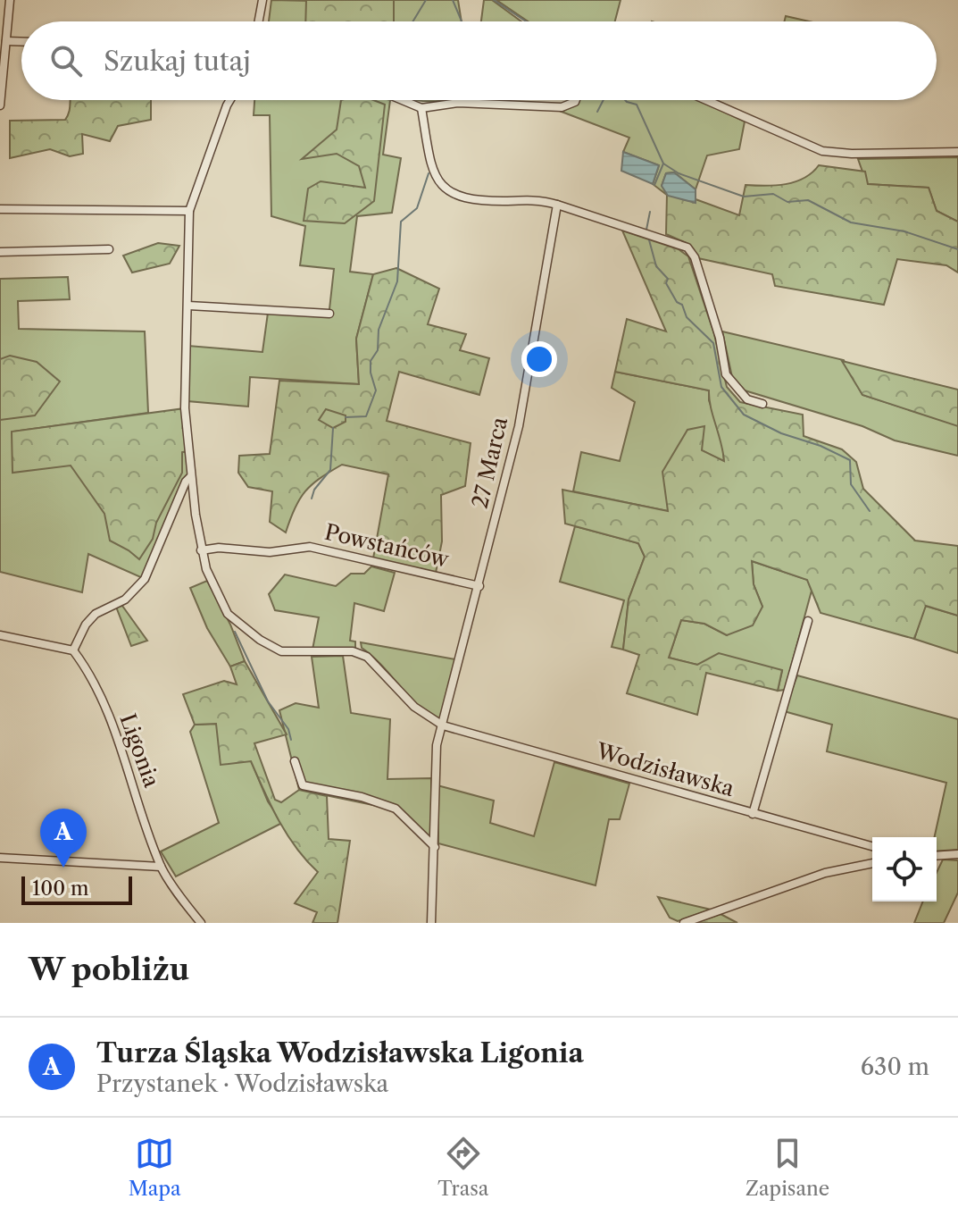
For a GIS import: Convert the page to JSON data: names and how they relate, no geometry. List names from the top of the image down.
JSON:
{
  "streets": {
    "street": [
      "27 Marca",
      "Powstańców",
      "Ligonia",
      "Wodzisławska"
    ]
  },
  "crossings": [
    ["27 Marca", "Powstańców"],
    ["27 Marca", "Wodzisławska"]
  ],
  "scale_bar": "100 m",
  "page": {
    "search": "Szukaj tutaj",
    "pins": "A",
    "scale": "100 m",
    "heading": "W pobliżu",
    "list": [
      {
        "mark": "A",
        "name": "Turza Śląska Wodzisławska Ligonia",
        "note": "Przystanek · Wodzisławska",
        "value": "630 m"
      }
    ],
    "nav": ["Mapa", "Trasa", "Zapisane"]
  }
}
